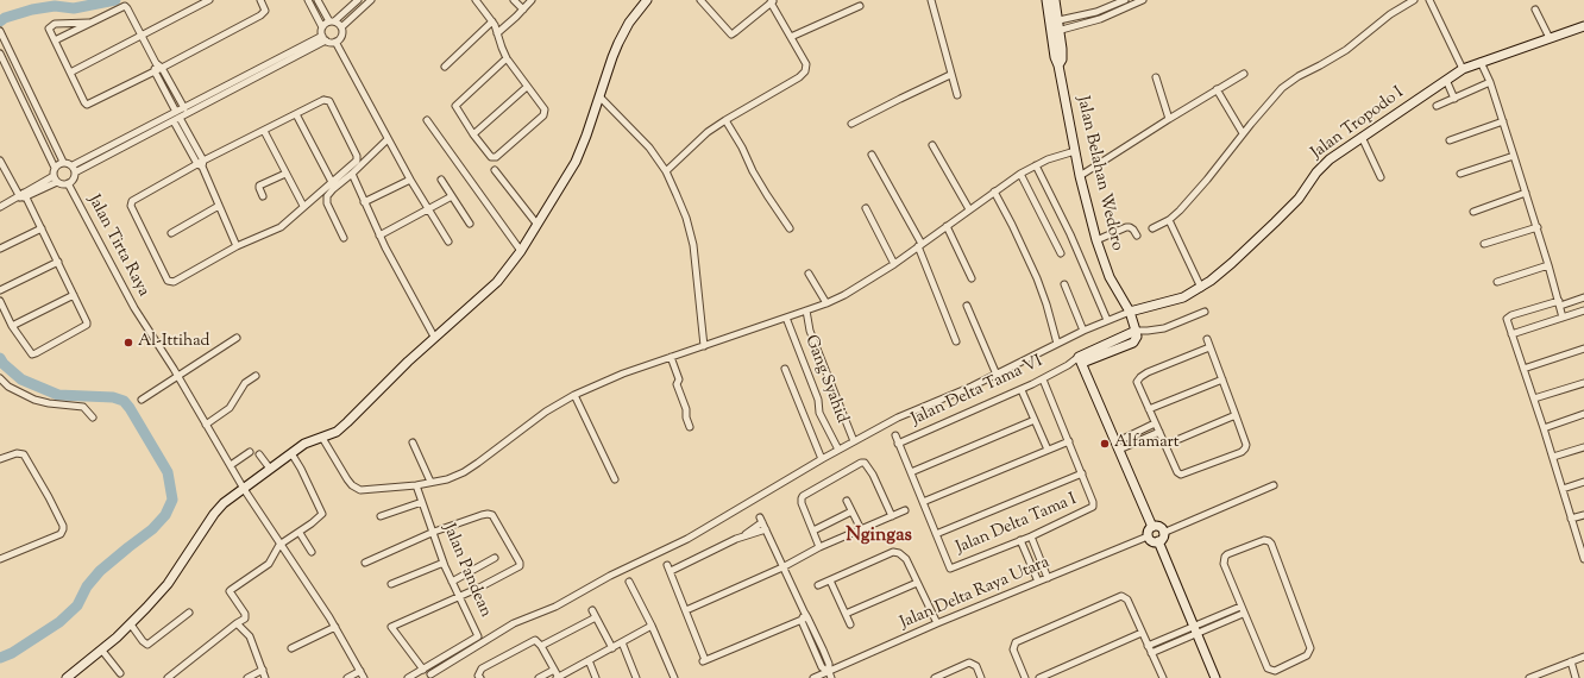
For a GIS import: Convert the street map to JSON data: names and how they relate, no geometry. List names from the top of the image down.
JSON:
{
  "streets": {
    "street": [
      "Jalan Tropodo I",
      "Jalan Belahan Wedoro",
      "Jalan Tirta Raya",
      "Gang Syahid",
      "Jalan Delta Tama VI",
      "Jalan Delta Tama I",
      "Jalan Pandean",
      "Jalan Delta Raya Utara"
    ]
  },
  "crossings": [
    ["Jalan Tropodo I", "Jalan Belahan Wedoro"]
  ],
  "districts": ["Ngingas"],
  "places": ["Al-Ittihad", "Alfamart"]
}
